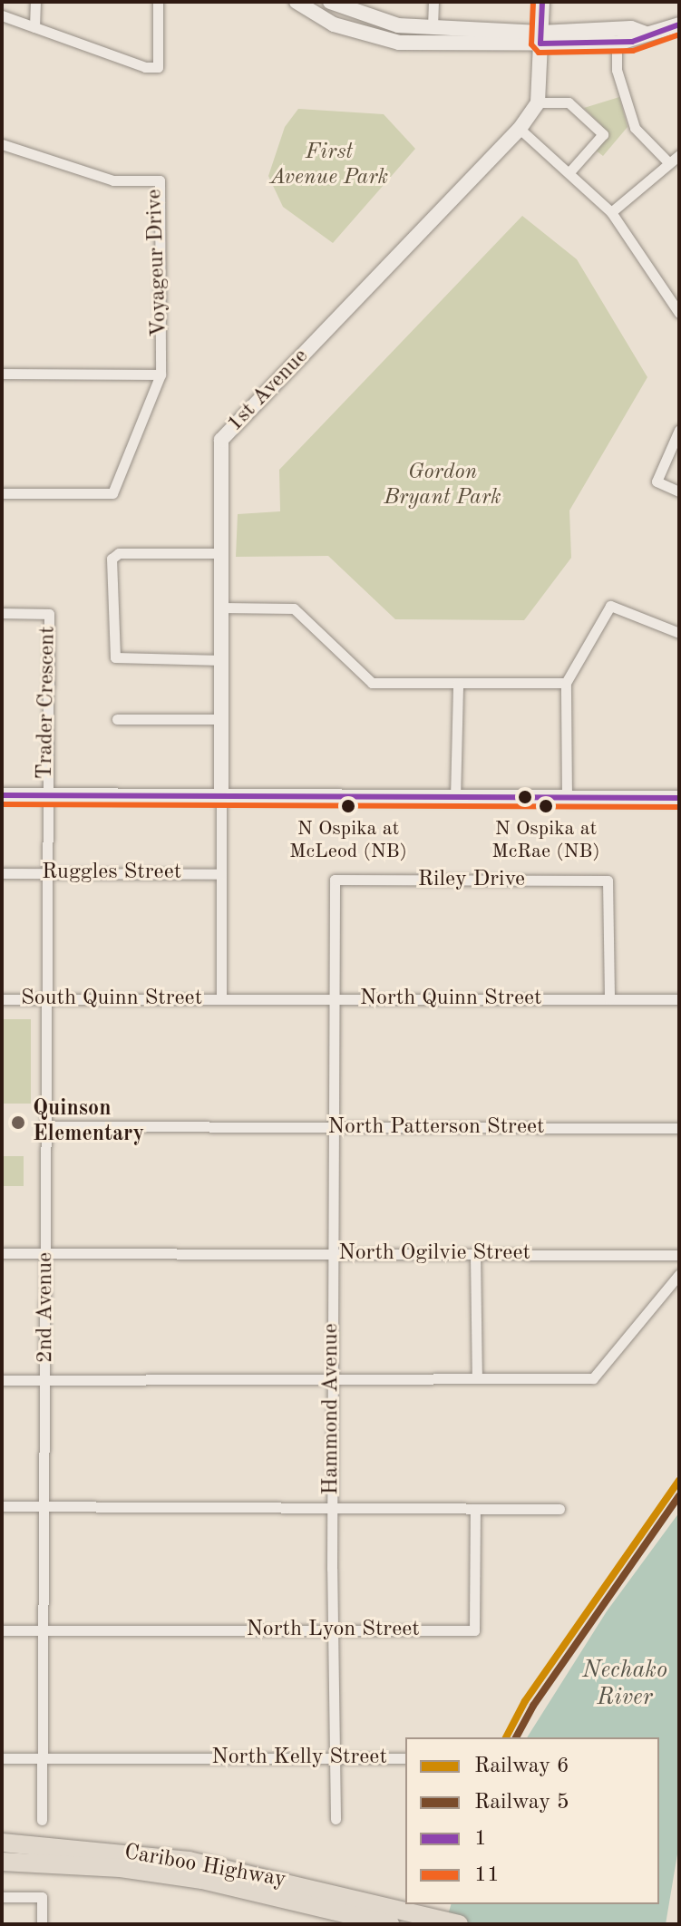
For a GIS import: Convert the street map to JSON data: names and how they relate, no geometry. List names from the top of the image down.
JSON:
{
  "streets": {
    "highway": ["Cariboo Highway"],
    "street": [
      "Voyageur Drive",
      "1st Avenue",
      "Trader Crescent",
      "Ruggles Street",
      "Riley Drive",
      "South Quinn Street",
      "North Quinn Street",
      "North Patterson Street",
      "North Ogilvie Street",
      "2nd Avenue",
      "Hammond Avenue",
      "North Lyon Street",
      "North Kelly Street"
    ]
  },
  "crossings": [
    ["1st Avenue", "Ruggles Street"],
    ["1st Avenue", "South Quinn Street"],
    ["1st Avenue", "North Quinn Street"],
    ["Trader Crescent", "2nd Avenue"],
    ["Ruggles Street", "2nd Avenue"],
    ["Riley Drive", "North Quinn Street"],
    ["Riley Drive", "Hammond Avenue"],
    ["South Quinn Street", "North Quinn Street"],
    ["South Quinn Street", "2nd Avenue"],
    ["North Quinn Street", "Hammond Avenue"],
    ["North Patterson Street", "2nd Avenue"],
    ["North Patterson Street", "Hammond Avenue"],
    ["North Ogilvie Street", "2nd Avenue"],
    ["North Ogilvie Street", "Hammond Avenue"],
    ["2nd Avenue", "North Lyon Street"],
    ["2nd Avenue", "North Kelly Street"],
    ["Hammond Avenue", "North Lyon Street"],
    ["Hammond Avenue", "North Kelly Street"]
  ],
  "water": ["Nechako River"],
  "parks": ["First Avenue Park", "Gordon Bryant Park"],
  "places": ["N Ospika at McLeod (NB)", "N Ospika at McRae (NB)", "Quinson Elementary"],
  "lines": [
    "transit line 1",
    "transit line 11",
    "rail line 6",
    "rail line 5"
  ],
  "legend": [
    "Railway 6",
    "Railway 5",
    "1",
    "11"
  ]
}
